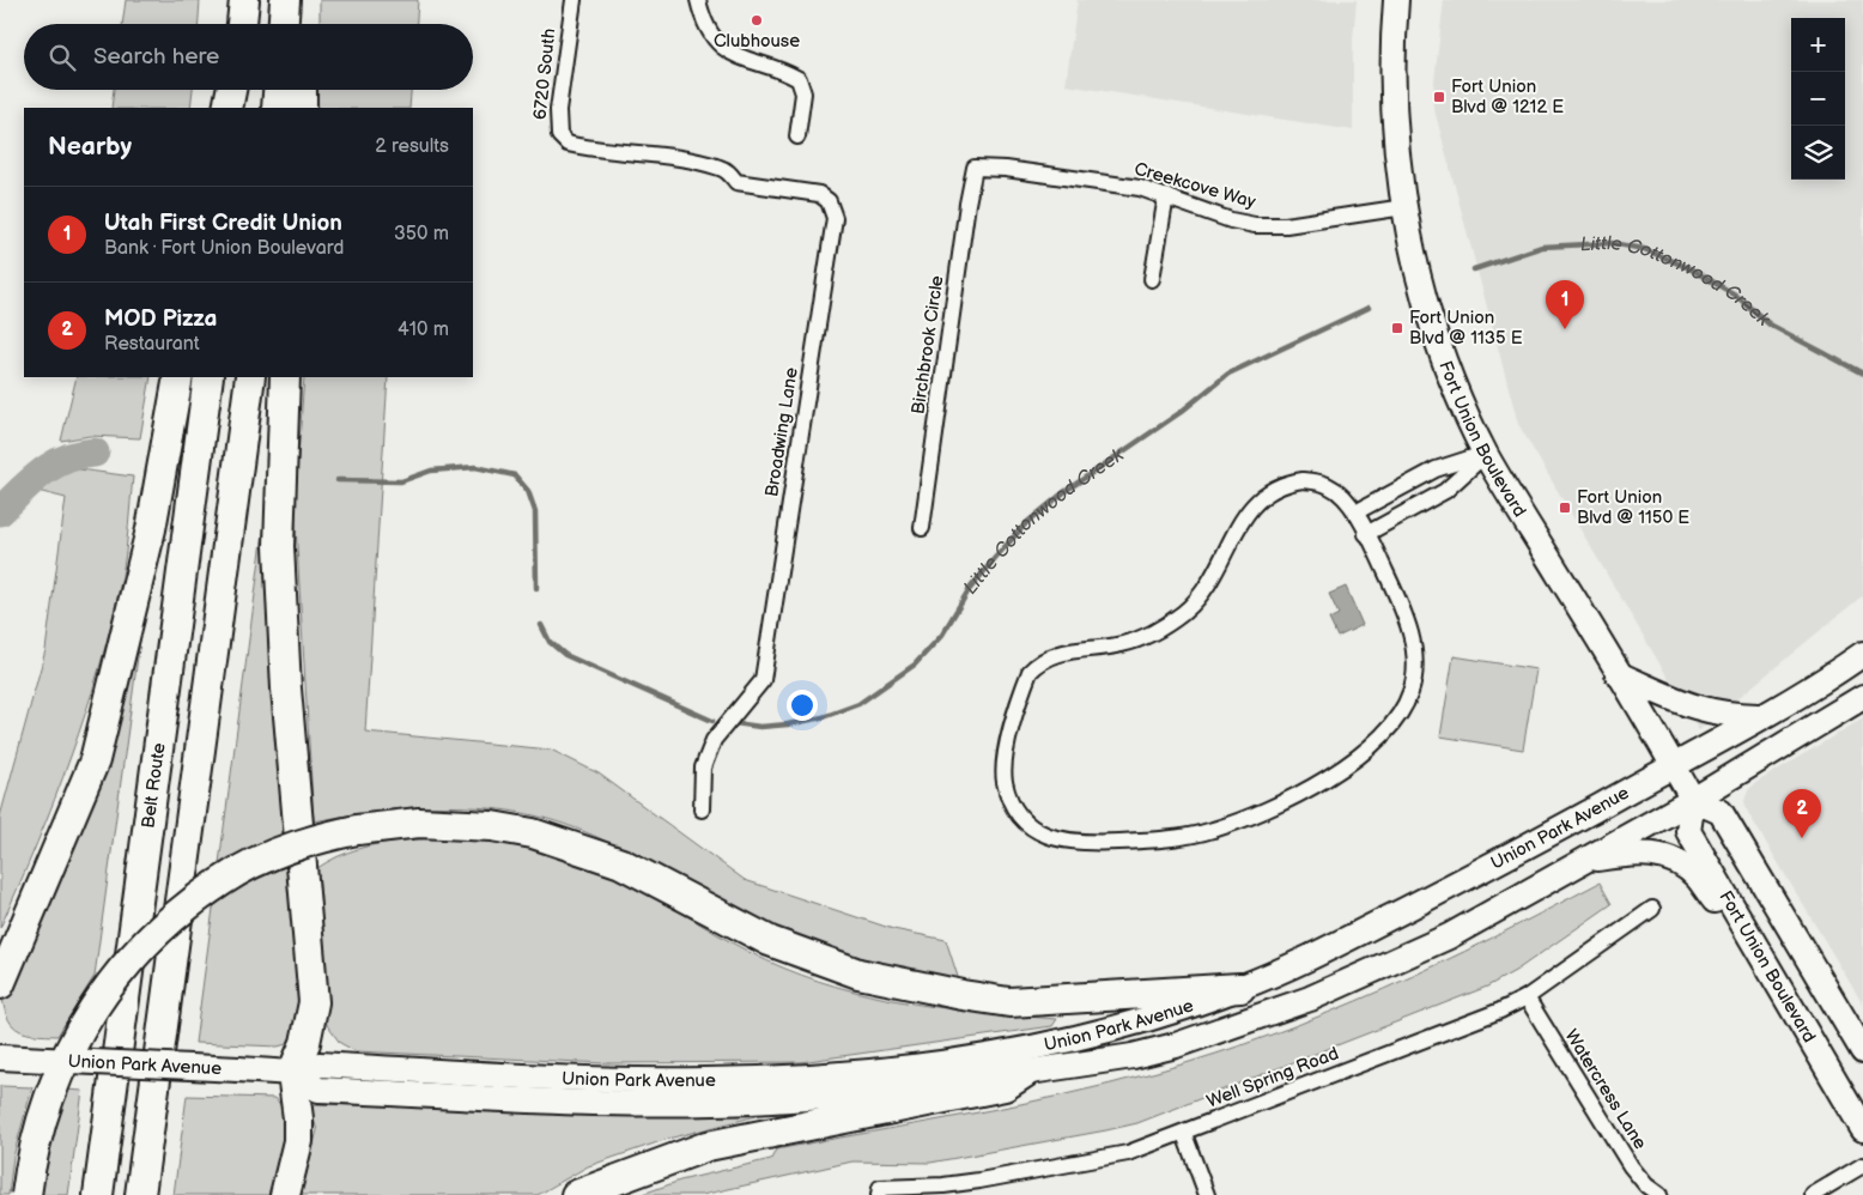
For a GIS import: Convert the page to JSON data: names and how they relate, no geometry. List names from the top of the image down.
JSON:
{
  "streets": {
    "highway": ["Belt Route"],
    "main road": ["Fort Union Boulevard", "Union Park Avenue"],
    "street": [
      "6720 South",
      "Creekcove Way",
      "Birchbrook Circle",
      "Broadwing Lane",
      "Well Spring Road",
      "Watercress Lane"
    ]
  },
  "crossings": [
    ["6720 South", "Broadwing Lane"],
    ["Creekcove Way", "Birchbrook Circle"],
    ["Creekcove Way", "Fort Union Boulevard"],
    ["Fort Union Boulevard", "Union Park Avenue"],
    ["Well Spring Road", "Watercress Lane"]
  ],
  "water": ["Little Cottonwood Creek"],
  "places": {
    "other": ["Clubhouse"],
    "transit": ["Fort Union Blvd @ 1212 E", "Fort Union Blvd @ 1135 E", "Fort Union Blvd @ 1150 E"]
  },
  "page": {
    "map_buttons": ["+", "−"],
    "search": "Search here",
    "heading": ["Nearby", "2 results"],
    "list": [
      {
        "mark": "1",
        "name": "Utah First Credit Union",
        "note": "Bank · Fort Union Boulevard",
        "value": "350 m"
      },
      {
        "mark": "2",
        "name": "MOD Pizza",
        "note": "Restaurant",
        "value": "410 m"
      }
    ],
    "pins": ["1", "2"]
  }
}
